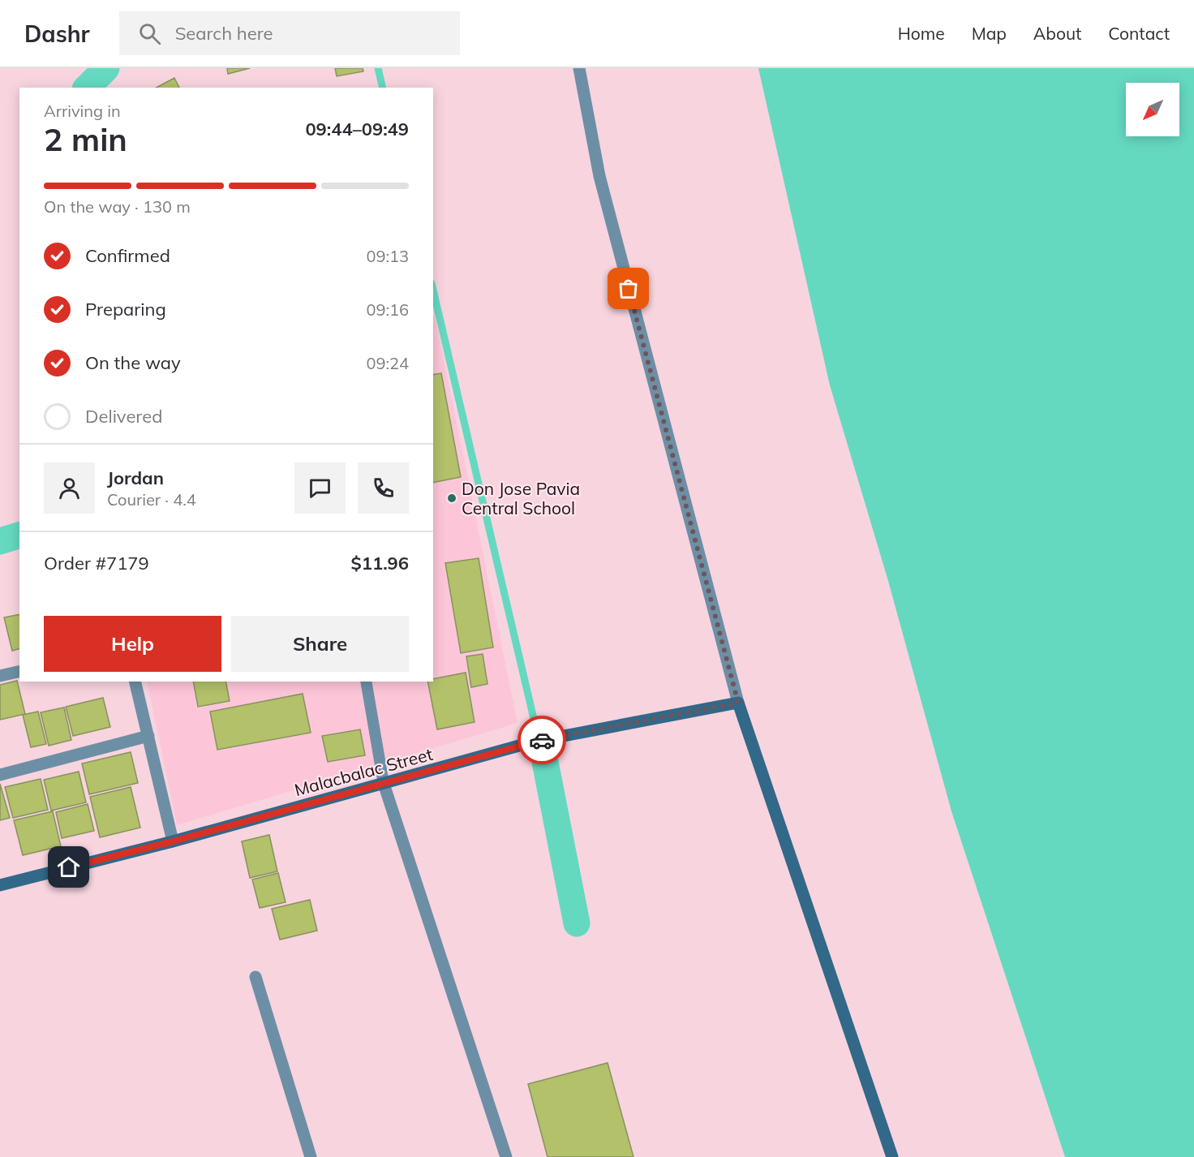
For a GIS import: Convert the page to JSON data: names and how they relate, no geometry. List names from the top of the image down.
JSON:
{
  "streets": {
    "street": ["Malacbalac Street"]
  },
  "places": ["Don Jose Pavia Central School"],
  "north": "bottom left",
  "page": {
    "header": "Dashr",
    "search": "Search here",
    "nav": [
      "Home",
      "Map",
      "About",
      "Contact"
    ],
    "heading": ["2 min", "Arriving in", "09:44–09:49"],
    "panel": [
      "Jordan",
      "Courier · 4.4",
      "Order #7179",
      "$11.96"
    ],
    "bar": "On the way · 130 m",
    "list": [
      ["Confirmed", "09:13"],
      ["Preparing", "09:16"],
      ["On the way", "09:24"],
      "Delivered"
    ],
    "buttons": ["Help", "Share"]
  }
}
